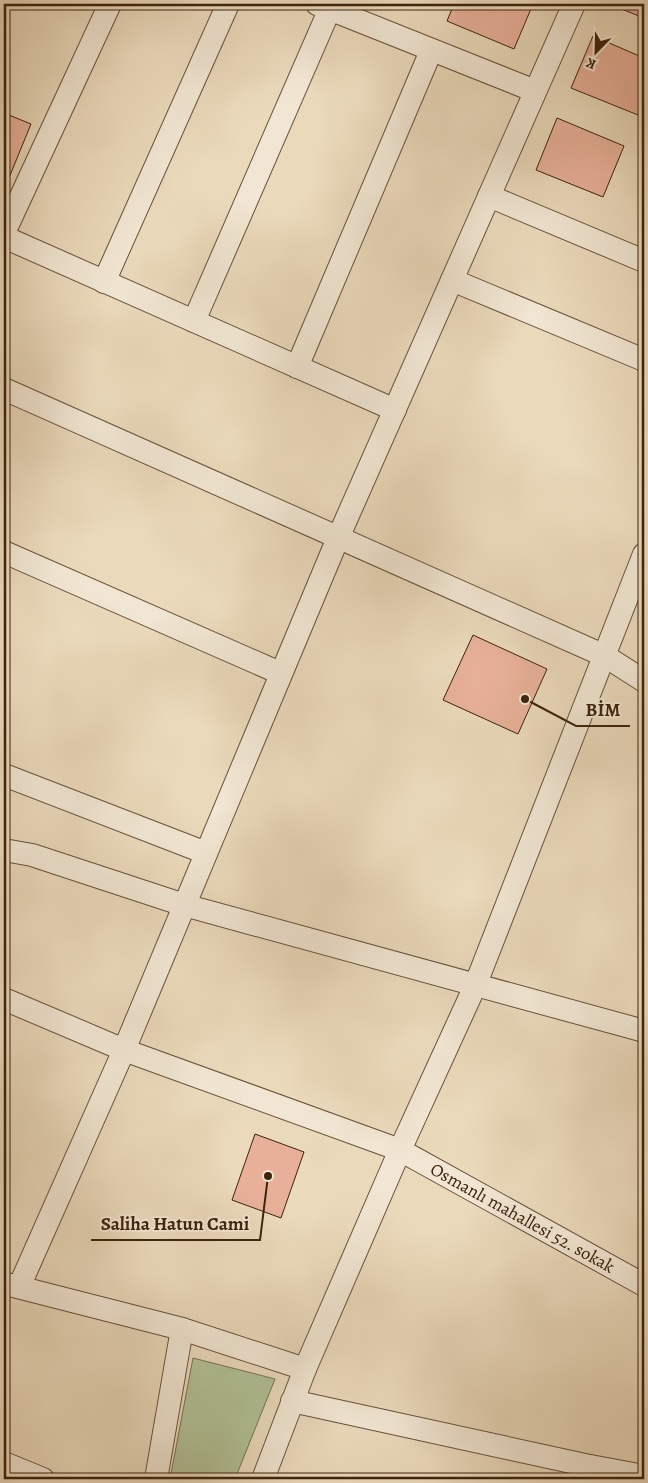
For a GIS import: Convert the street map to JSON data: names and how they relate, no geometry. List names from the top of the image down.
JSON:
{
  "streets": {
    "street": ["Osmanlı mahallesi 52. sokak"]
  },
  "places": ["BİM", "Saliha Hatun Cami"],
  "north": "bottom left"
}
